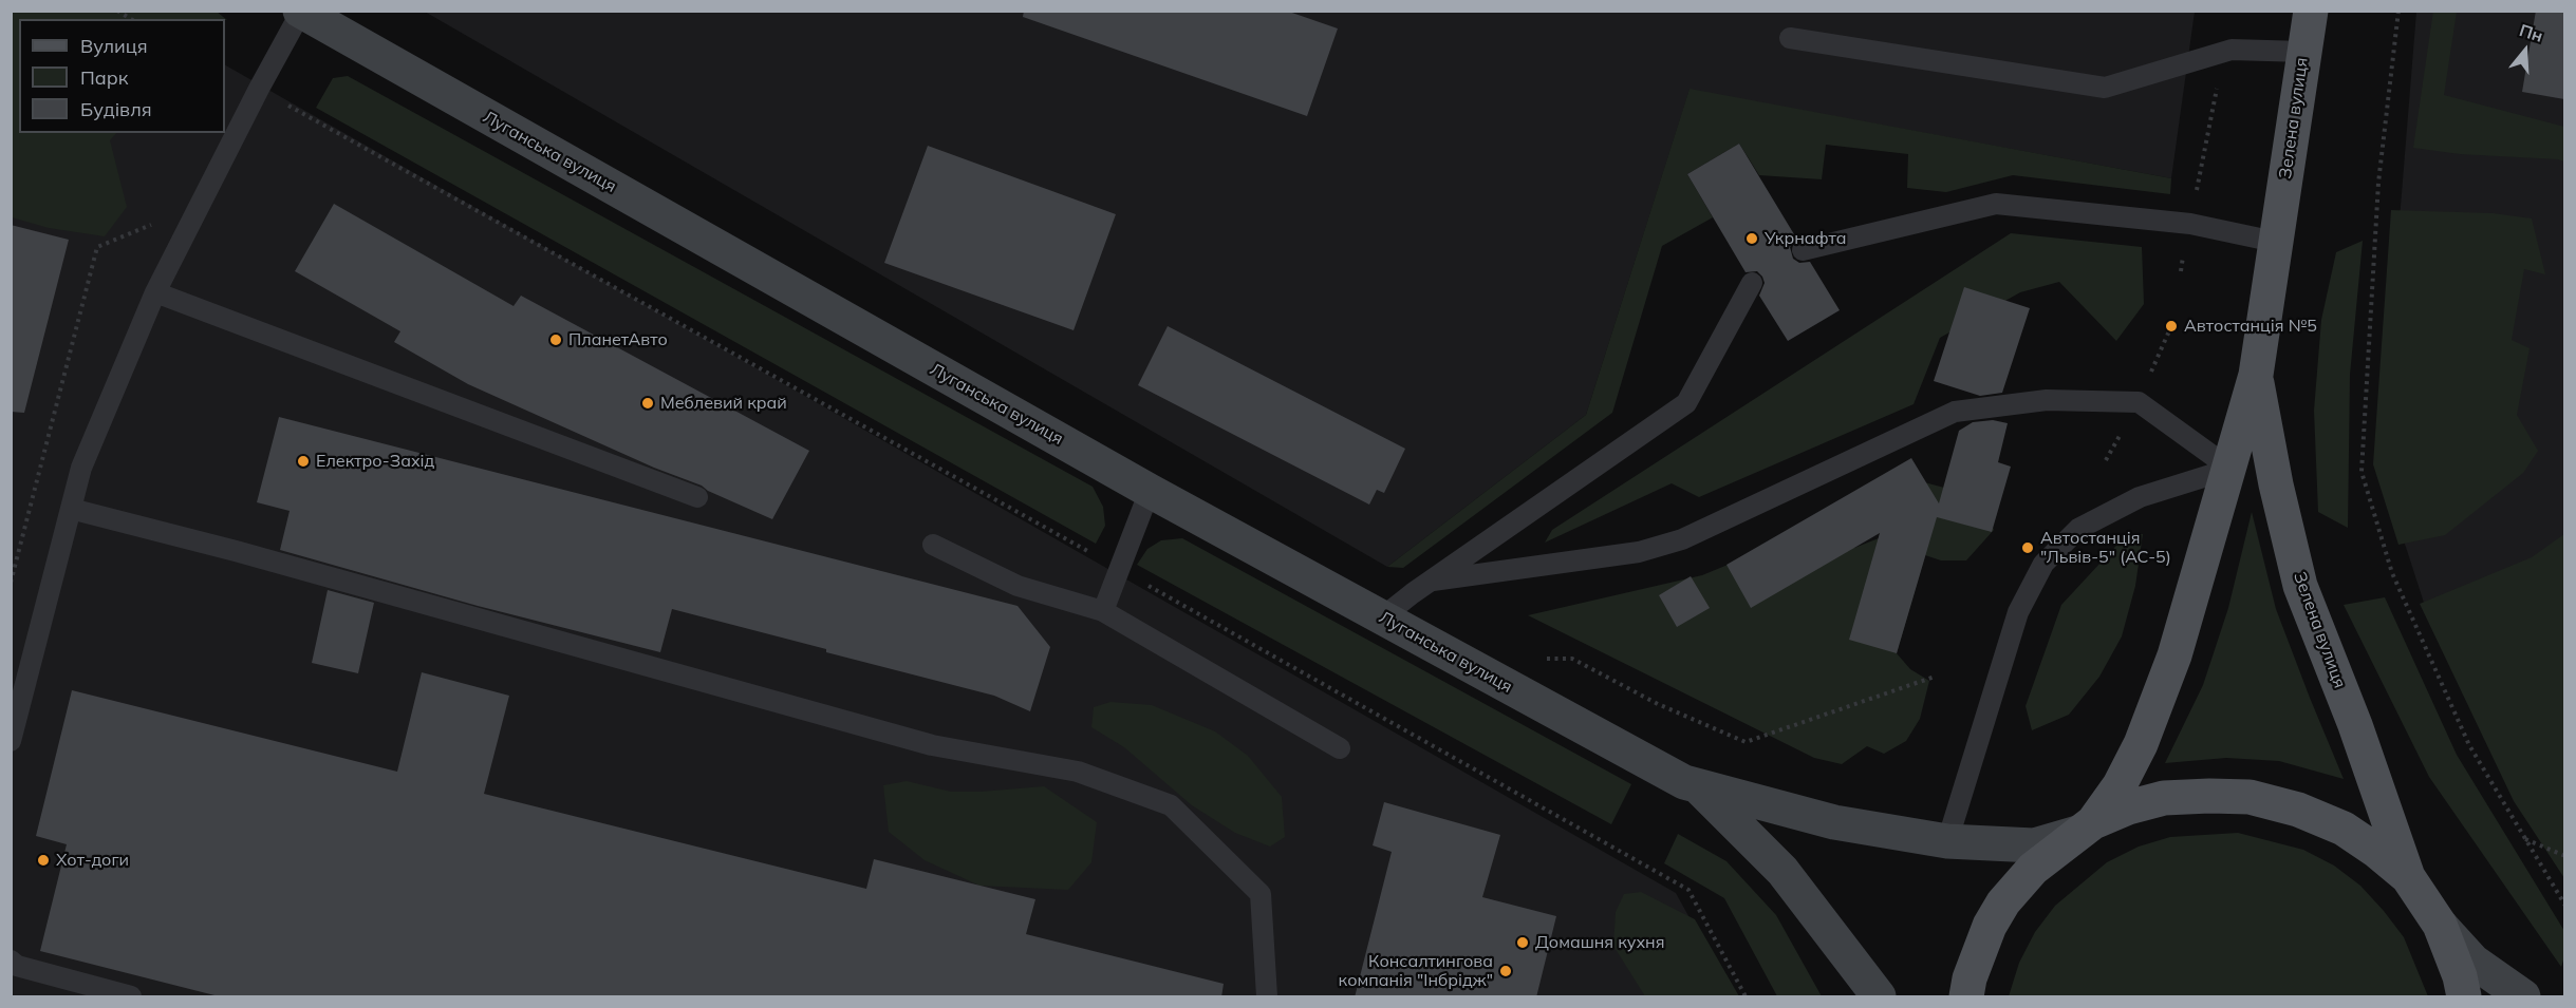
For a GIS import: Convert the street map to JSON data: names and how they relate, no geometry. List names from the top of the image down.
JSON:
{
  "streets": {
    "main road": ["Зелена вулиця", "Луганська вулиця"]
  },
  "crossings": [
    ["Зелена вулиця", "Луганська вулиця"]
  ],
  "places": [
    "Укрнафта",
    "Автостанція №5",
    "ПланетАвто",
    "Меблевий край",
    "Електро-Захід",
    "Автостанція \"Львів-5\" (АС-5)",
    "Хот-доги",
    "Домашня кухня",
    "Консалтингова компанія \"Інбрідж\""
  ],
  "legend": ["Вулиця", "Парк", "Будівля"],
  "north": "top"
}
